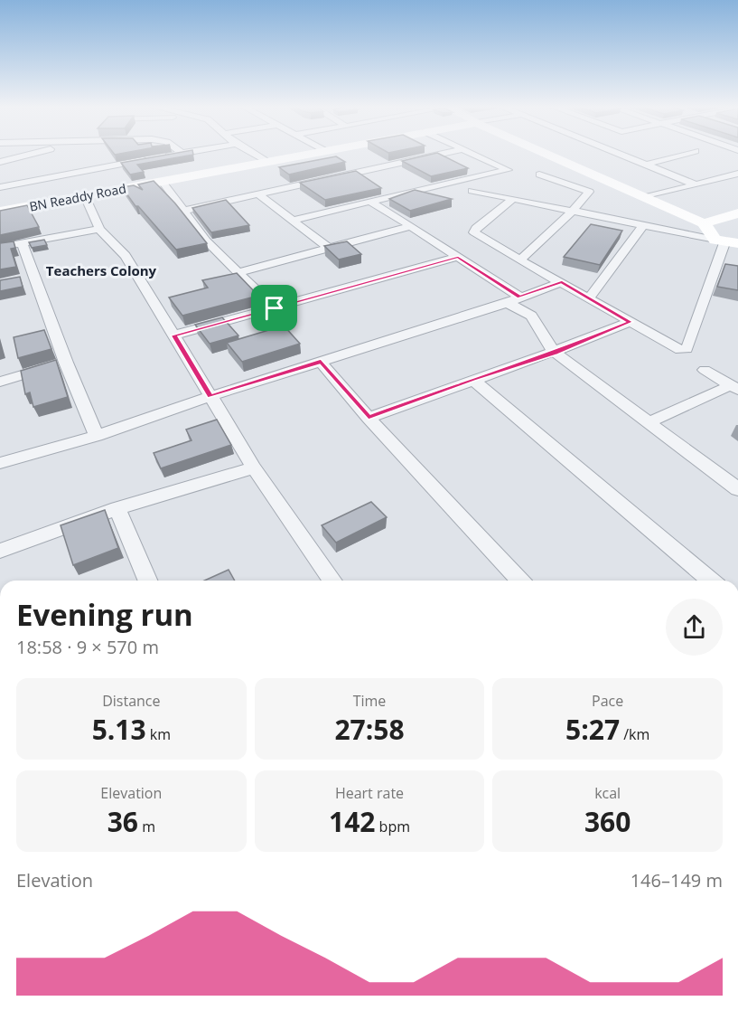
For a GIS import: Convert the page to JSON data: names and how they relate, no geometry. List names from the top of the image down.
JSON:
{
  "streets": {
    "street": ["BN Readdy Road"]
  },
  "districts": ["Teachers Colony"],
  "page": {
    "heading": ["Evening run", "18:58 · 9 × 570 m"],
    "stats": [
      ["Distance", "5.13 km"],
      ["Time", "27:58"],
      ["Pace", "5:27 /km"],
      ["Elevation", "36 m"],
      ["Heart rate", "142 bpm"],
      ["kcal", "360"]
    ],
    "chart": ["Elevation", "146–149 m"]
  }
}
